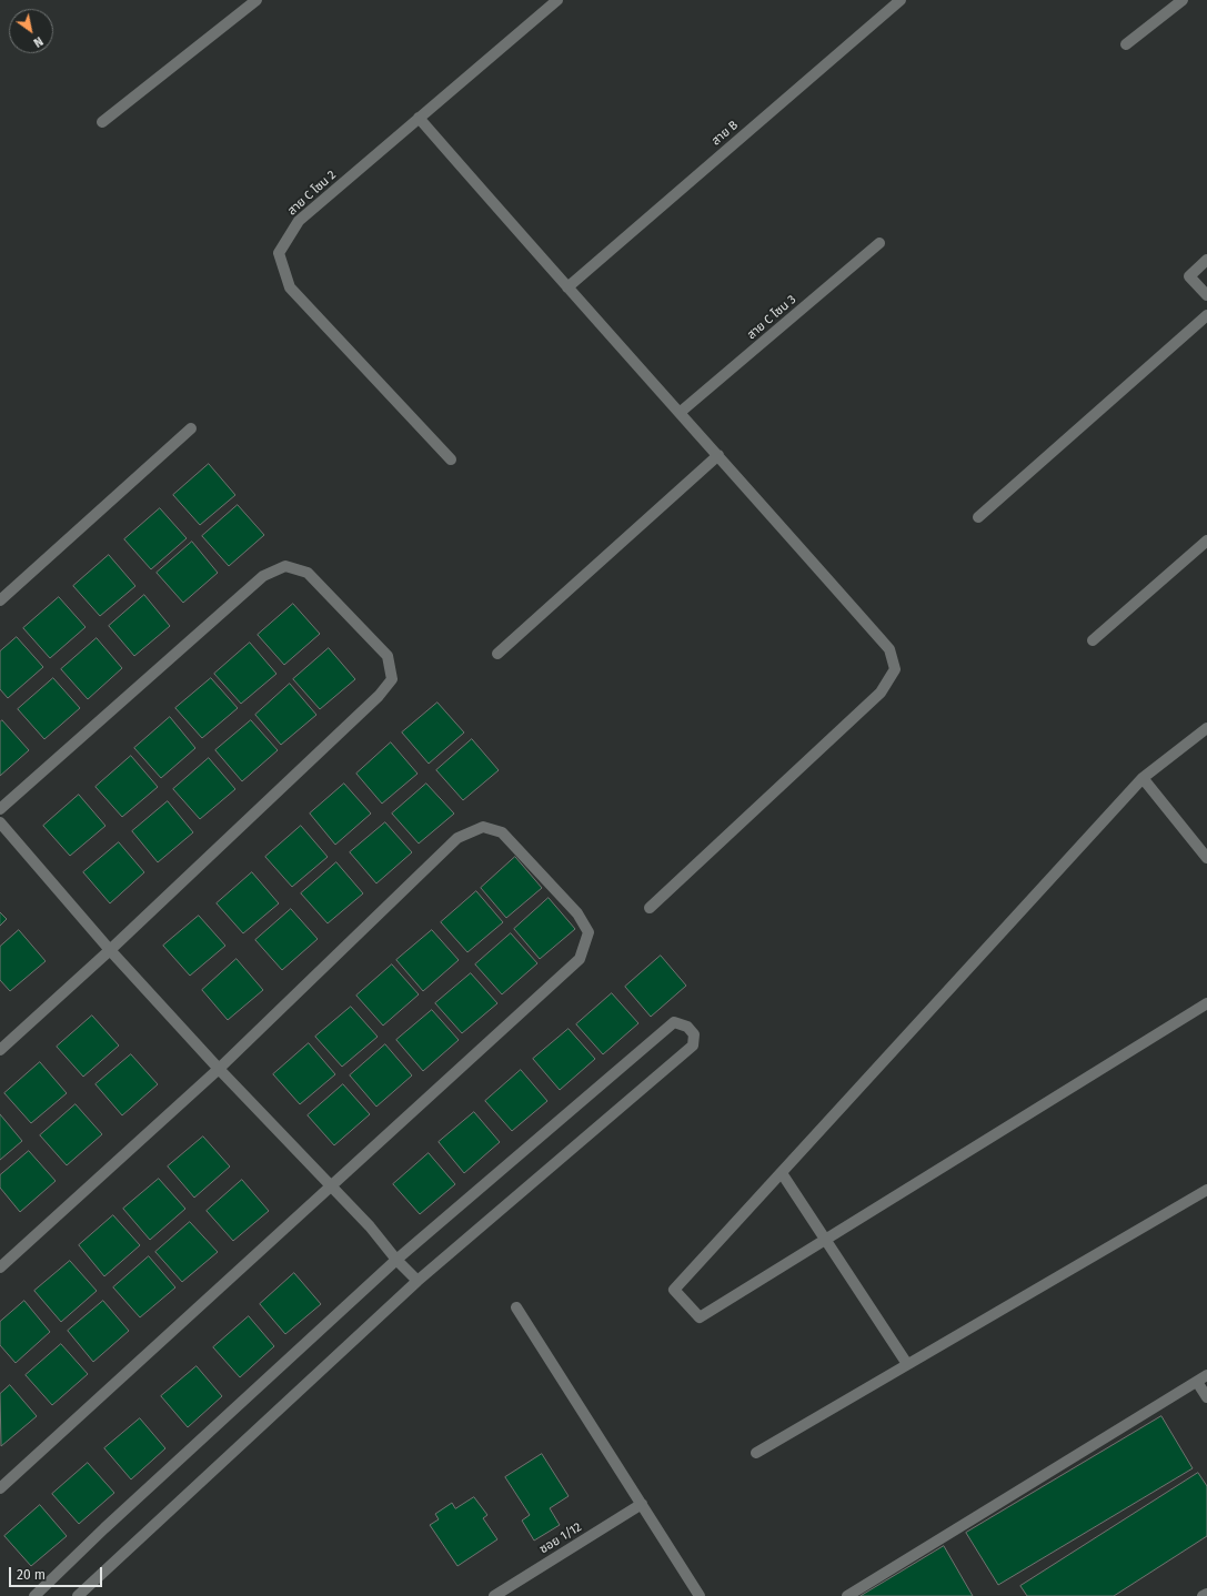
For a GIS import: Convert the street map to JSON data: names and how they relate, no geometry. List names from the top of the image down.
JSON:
{
  "streets": {
    "street": [
      "สาย B",
      "สาย C โซน 2",
      "สาย C โซน 3",
      "ซอย 1/12"
    ]
  },
  "scale_bar": "20 m",
  "north": "bottom right"
}
